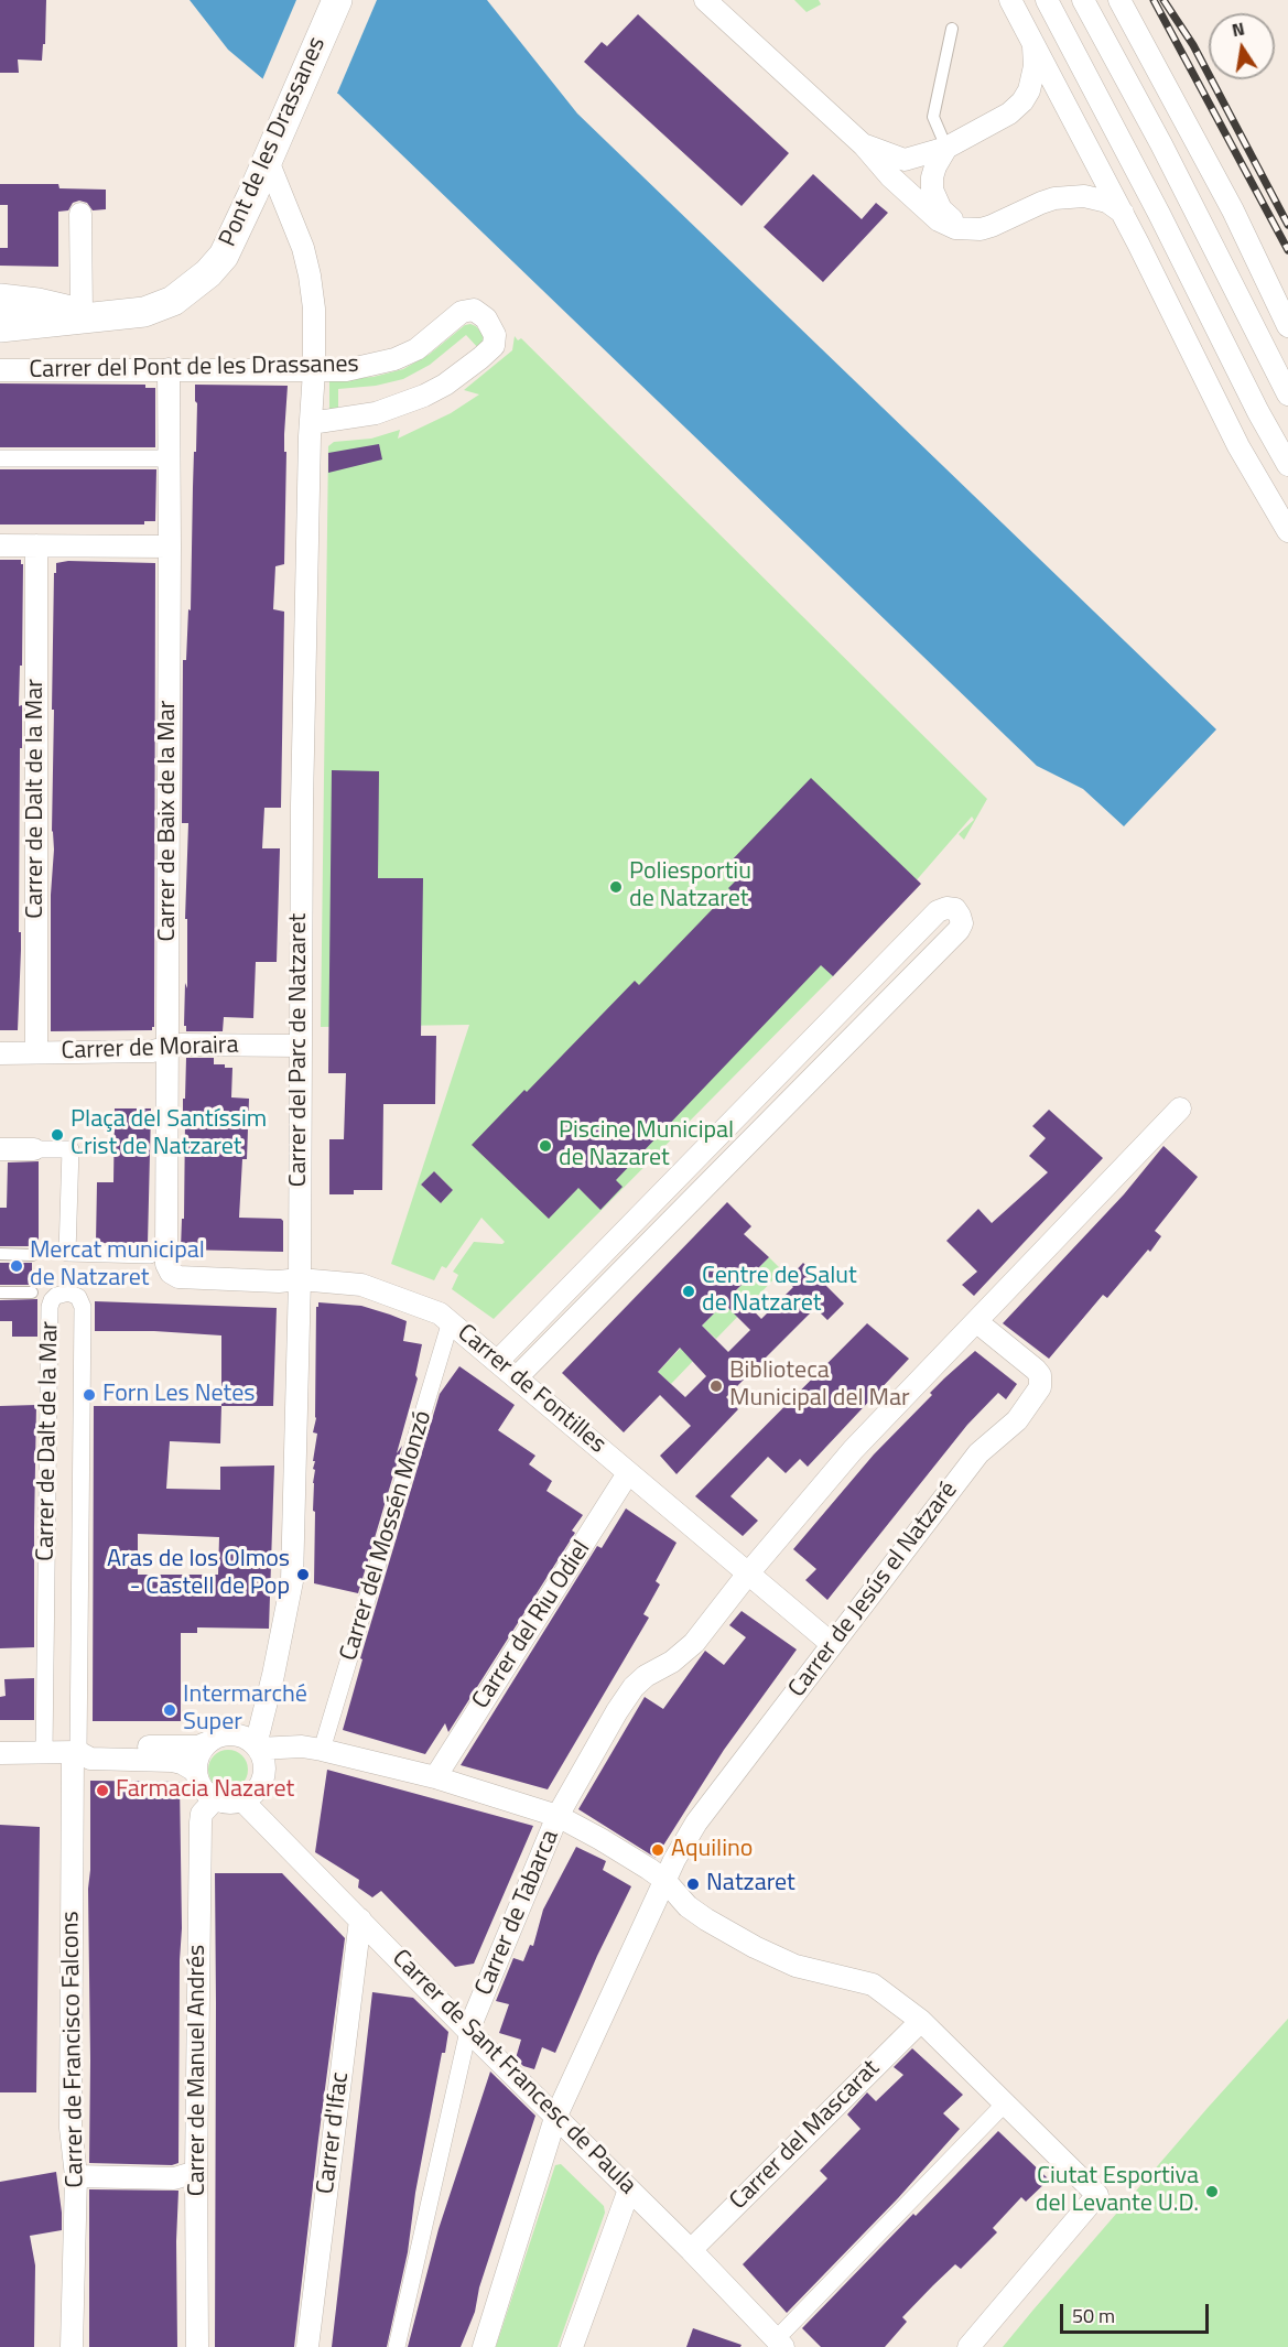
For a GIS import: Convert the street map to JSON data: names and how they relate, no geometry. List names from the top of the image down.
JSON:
{
  "streets": {
    "main road": ["Pont de les Drassanes", "Carrer del Pont de les Drassanes"],
    "street": [
      "Carrer de Dalt de la Mar",
      "Carrer de Baix de la Mar",
      "Carrer de Moraira",
      "Carrer del Parc de Natzaret",
      "Carrer de Fontilles",
      "Carrer del Mossén Monzó",
      "Carrer de Jesús el Natzaré",
      "Carrer del Riu Odiel",
      "Carrer de Tabarca",
      "Carrer de Francisco Falcons",
      "Carrer de Manuel Andrés",
      "Carrer de Sant Francesc de Paula",
      "Carrer d'Ifac",
      "Carrer del Mascarat"
    ]
  },
  "crossings": [
    ["Pont de les Drassanes", "Carrer del Pont de les Drassanes"],
    ["Pont de les Drassanes", "Carrer del Parc de Natzaret"],
    ["Carrer del Pont de les Drassanes", "Carrer de Baix de la Mar"],
    ["Carrer del Pont de les Drassanes", "Carrer del Parc de Natzaret"],
    ["Carrer de Dalt de la Mar", "Carrer de Moraira"],
    ["Carrer de Dalt de la Mar", "Carrer de Francisco Falcons"],
    ["Carrer de Baix de la Mar", "Carrer de Moraira"],
    ["Carrer de Baix de la Mar", "Carrer de Fontilles"],
    ["Carrer de Moraira", "Carrer del Parc de Natzaret"],
    ["Carrer del Parc de Natzaret", "Carrer de Fontilles"],
    ["Carrer del Parc de Natzaret", "Carrer de Manuel Andrés"],
    ["Carrer del Parc de Natzaret", "Carrer de Sant Francesc de Paula"],
    ["Carrer de Fontilles", "Carrer del Mossén Monzó"],
    ["Carrer de Fontilles", "Carrer de Jesús el Natzaré"],
    ["Carrer de Fontilles", "Carrer del Riu Odiel"],
    ["Carrer de Fontilles", "Carrer de Tabarca"],
    ["Carrer de Jesús el Natzaré", "Carrer de Tabarca"],
    ["Carrer de Jesús el Natzaré", "Carrer de Sant Francesc de Paula"],
    ["Carrer de Tabarca", "Carrer de Sant Francesc de Paula"],
    ["Carrer de Manuel Andrés", "Carrer de Sant Francesc de Paula"],
    ["Carrer de Sant Francesc de Paula", "Carrer d'Ifac"],
    ["Carrer de Sant Francesc de Paula", "Carrer del Mascarat"]
  ],
  "places": [
    "Poliesportiu de Natzaret",
    "Plaça del Santíssim Crist de Natzaret",
    "Piscine Municipal de Nazaret",
    "Mercat municipal de Natzaret",
    "Centre de Salut de Natzaret",
    "Biblioteca Municipal del Mar",
    "Forn Les Netes",
    "Aras de los Olmos - Castell de Pop",
    "Intermarché Super",
    "Farmacia Nazaret",
    "Aquilino",
    "Natzaret",
    "Ciutat Esportiva del Levante U.D."
  ],
  "scale_bar": "50 m",
  "north": "top"
}
